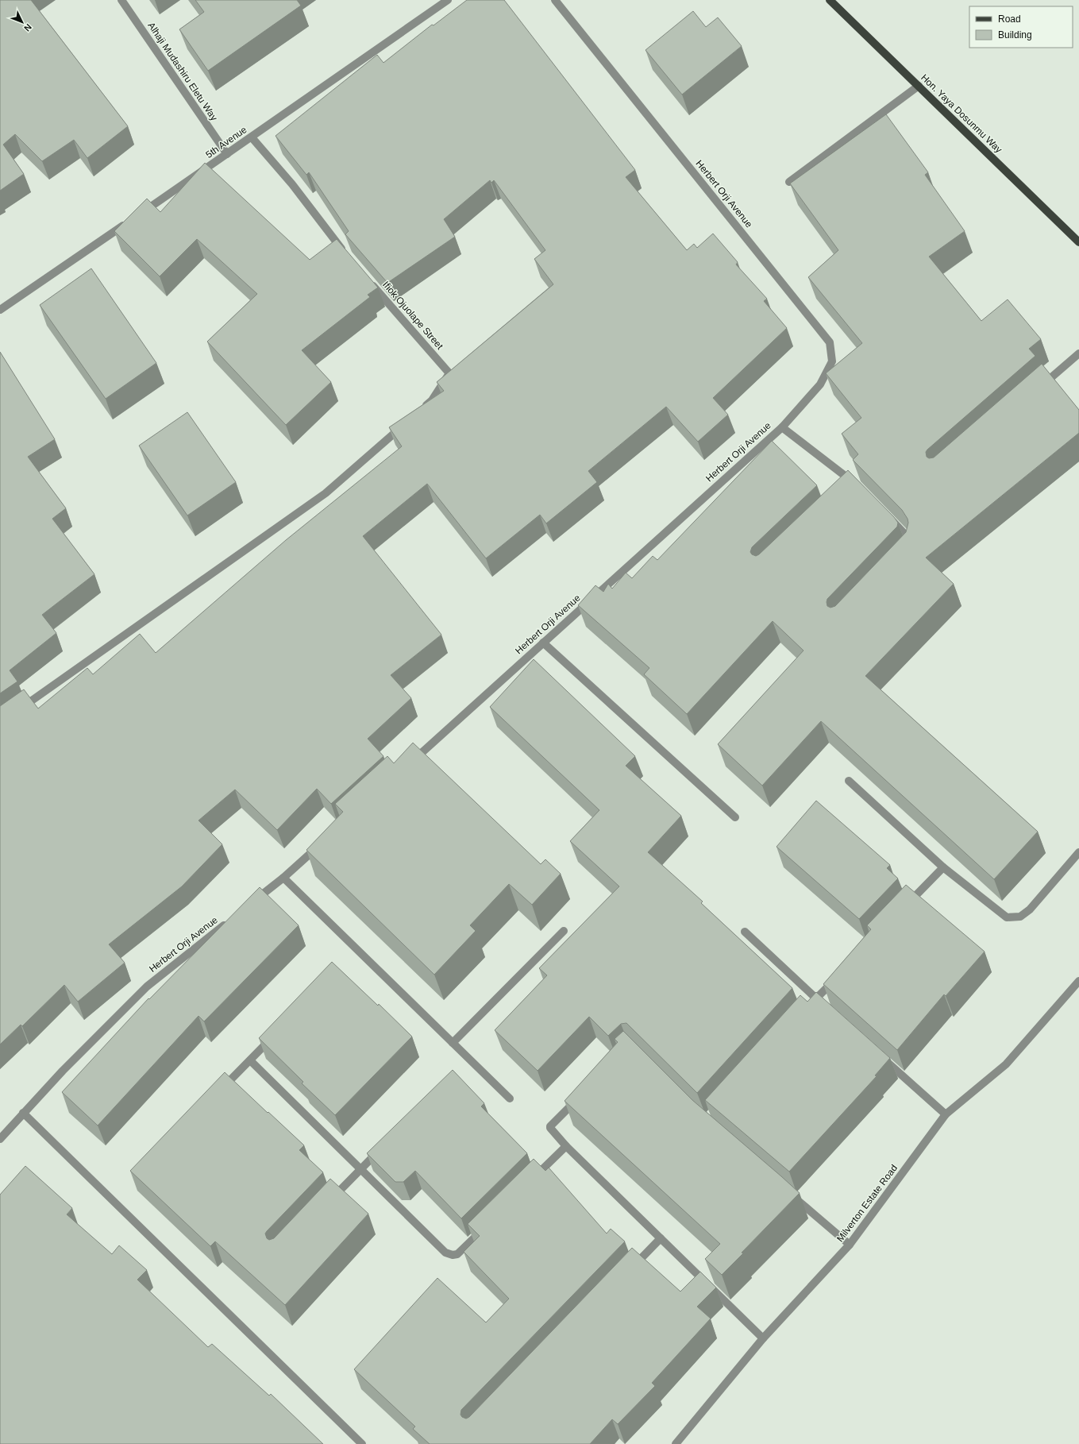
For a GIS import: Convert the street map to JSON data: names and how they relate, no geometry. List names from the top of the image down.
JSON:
{
  "streets": {
    "main road": ["Hon. Yaya Dosunmu Way"],
    "street": [
      "Alhaji Mudashiru Eletu Way",
      "5th Avenue",
      "Herbert Orji Avenue",
      "Ifiok Ojuolape Street",
      "Milverton Estate Road"
    ]
  },
  "crossings": [
    ["Alhaji Mudashiru Eletu Way", "5th Avenue"]
  ],
  "legend": ["Road", "Building"],
  "north": "bottom right"
}
